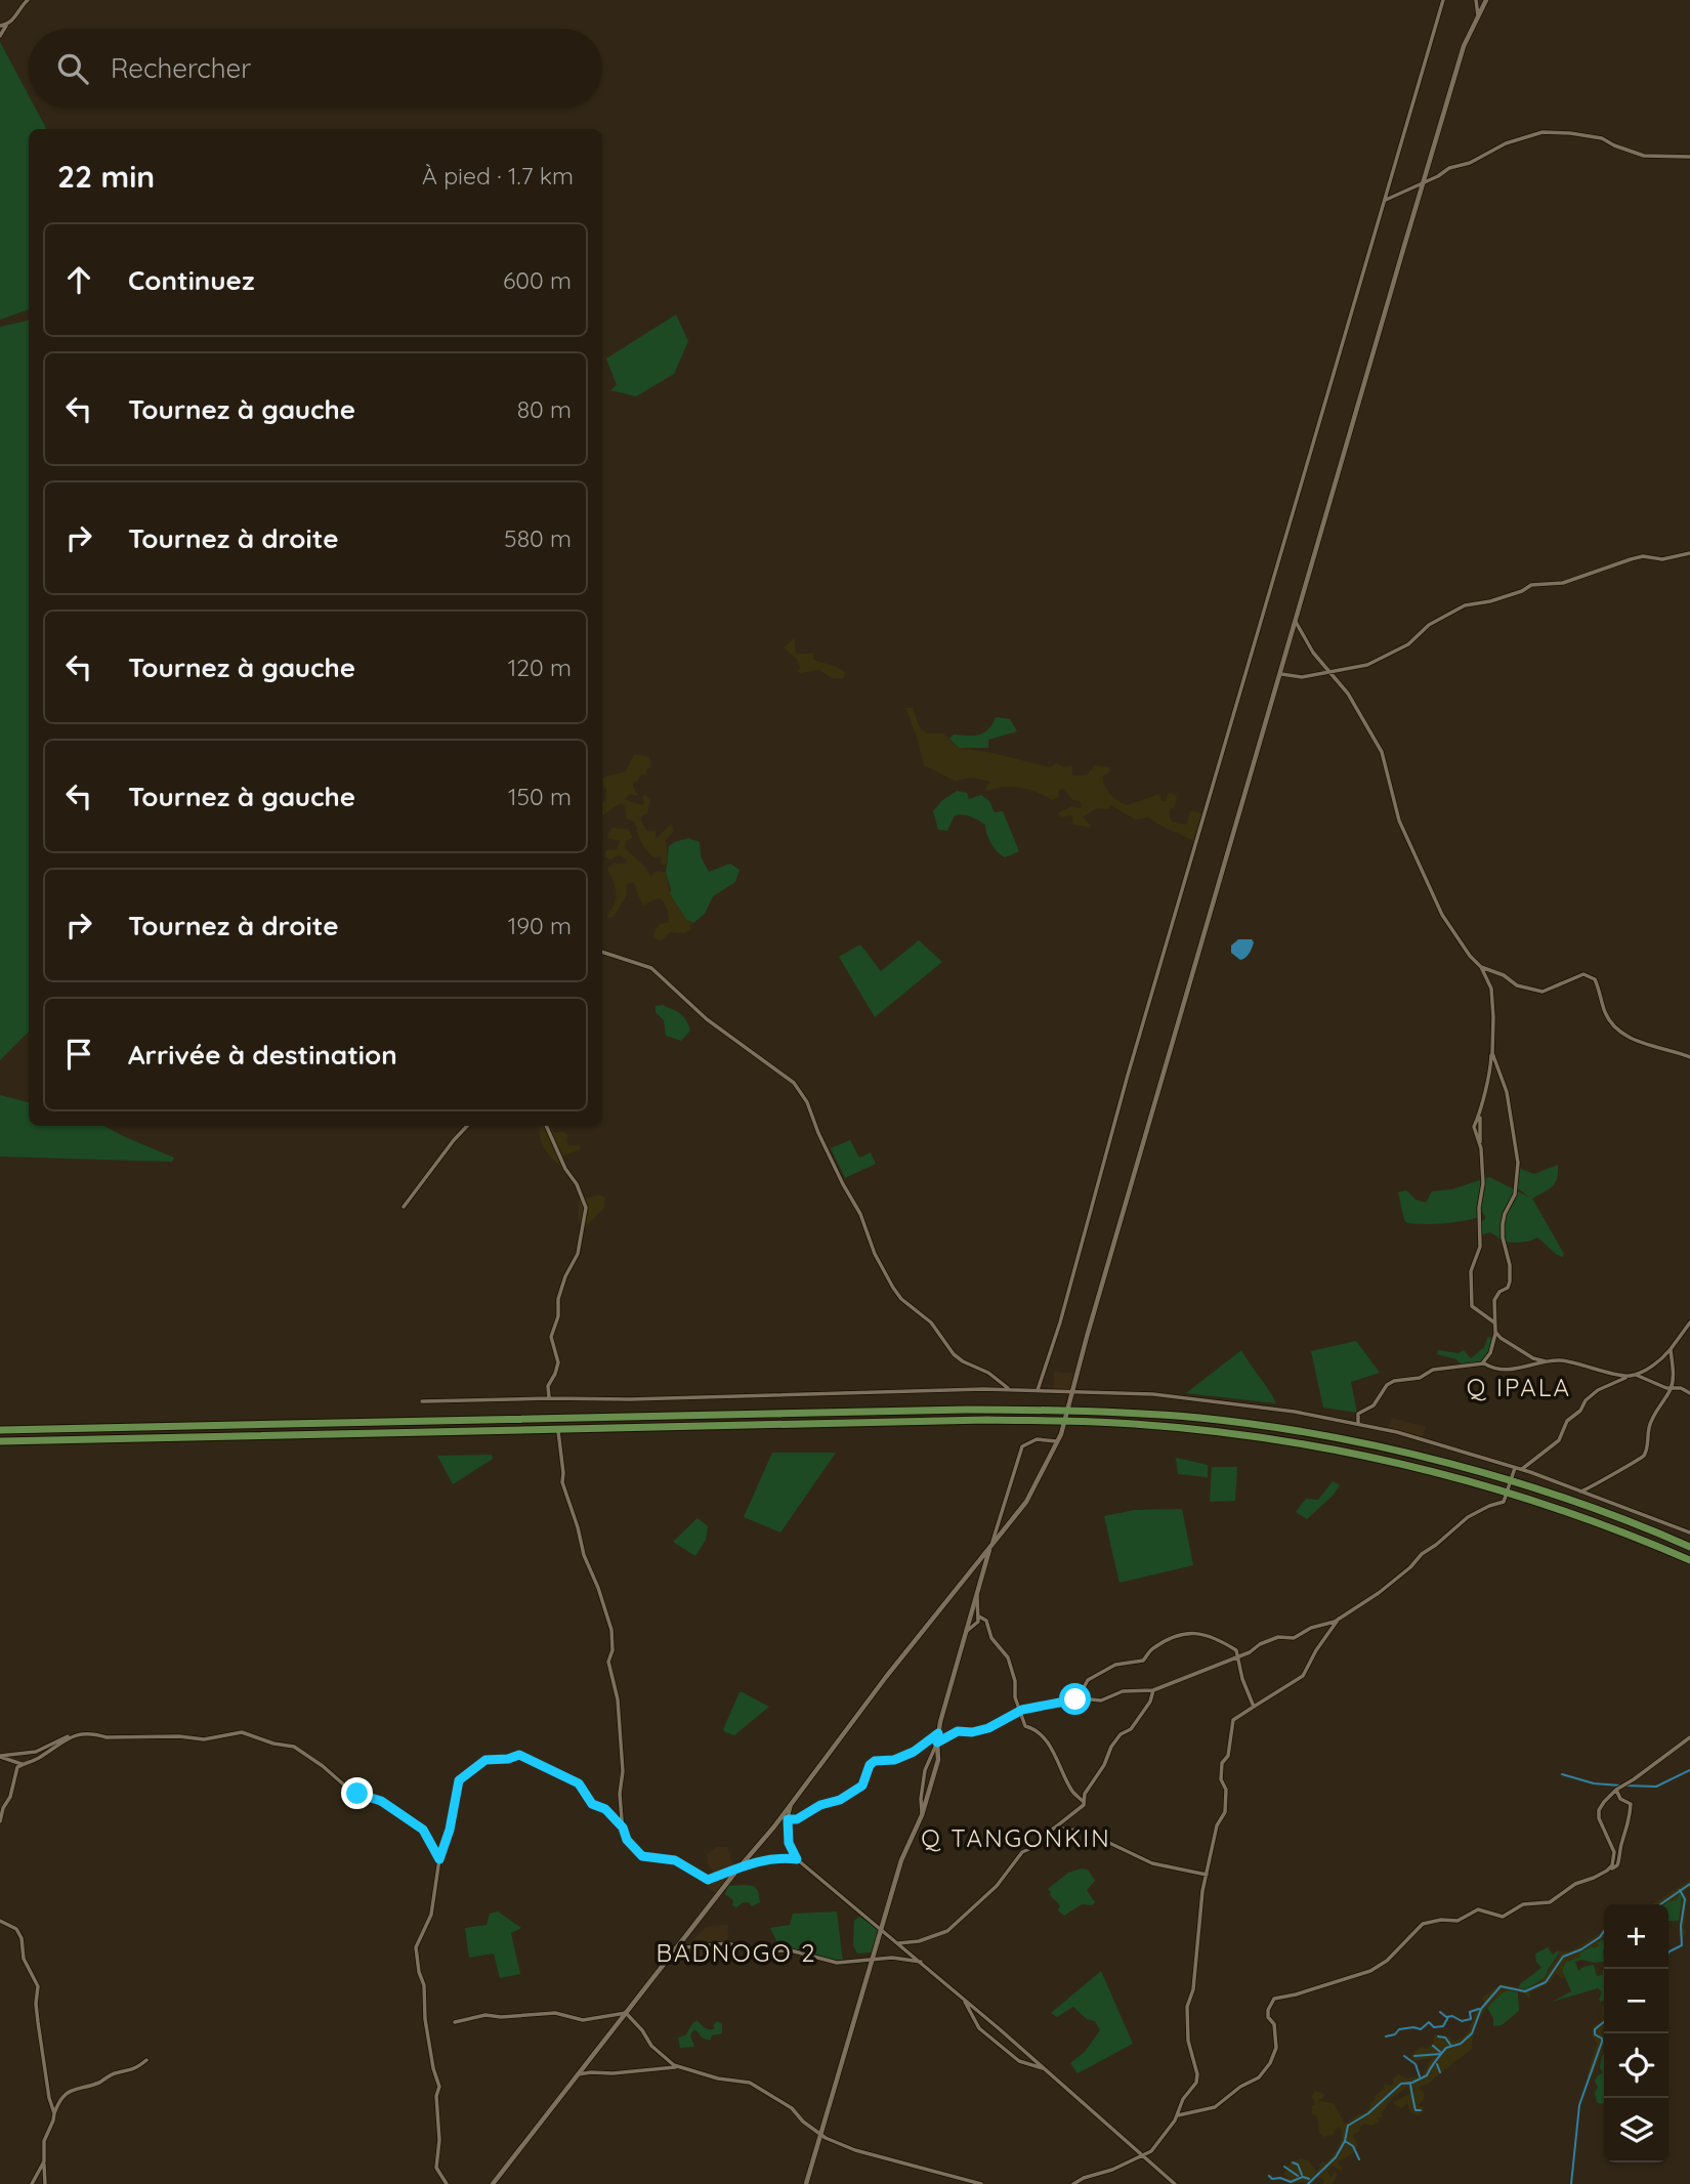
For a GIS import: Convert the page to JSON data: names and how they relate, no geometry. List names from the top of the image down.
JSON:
{
  "districts": ["Q IPALA", "Q TANGONKIN", "BADNOGO 2"],
  "page": {
    "search": "Rechercher",
    "heading": ["22 min", "À pied · 1.7 km"],
    "list": [
      ["Continuez", "600 m"],
      ["Tournez à gauche", "80 m"],
      ["Tournez à droite", "580 m"],
      ["Tournez à gauche", "120 m"],
      ["Tournez à gauche", "150 m"],
      ["Tournez à droite", "190 m"],
      "Arrivée à destination"
    ],
    "map_buttons": ["+", "−"]
  }
}
